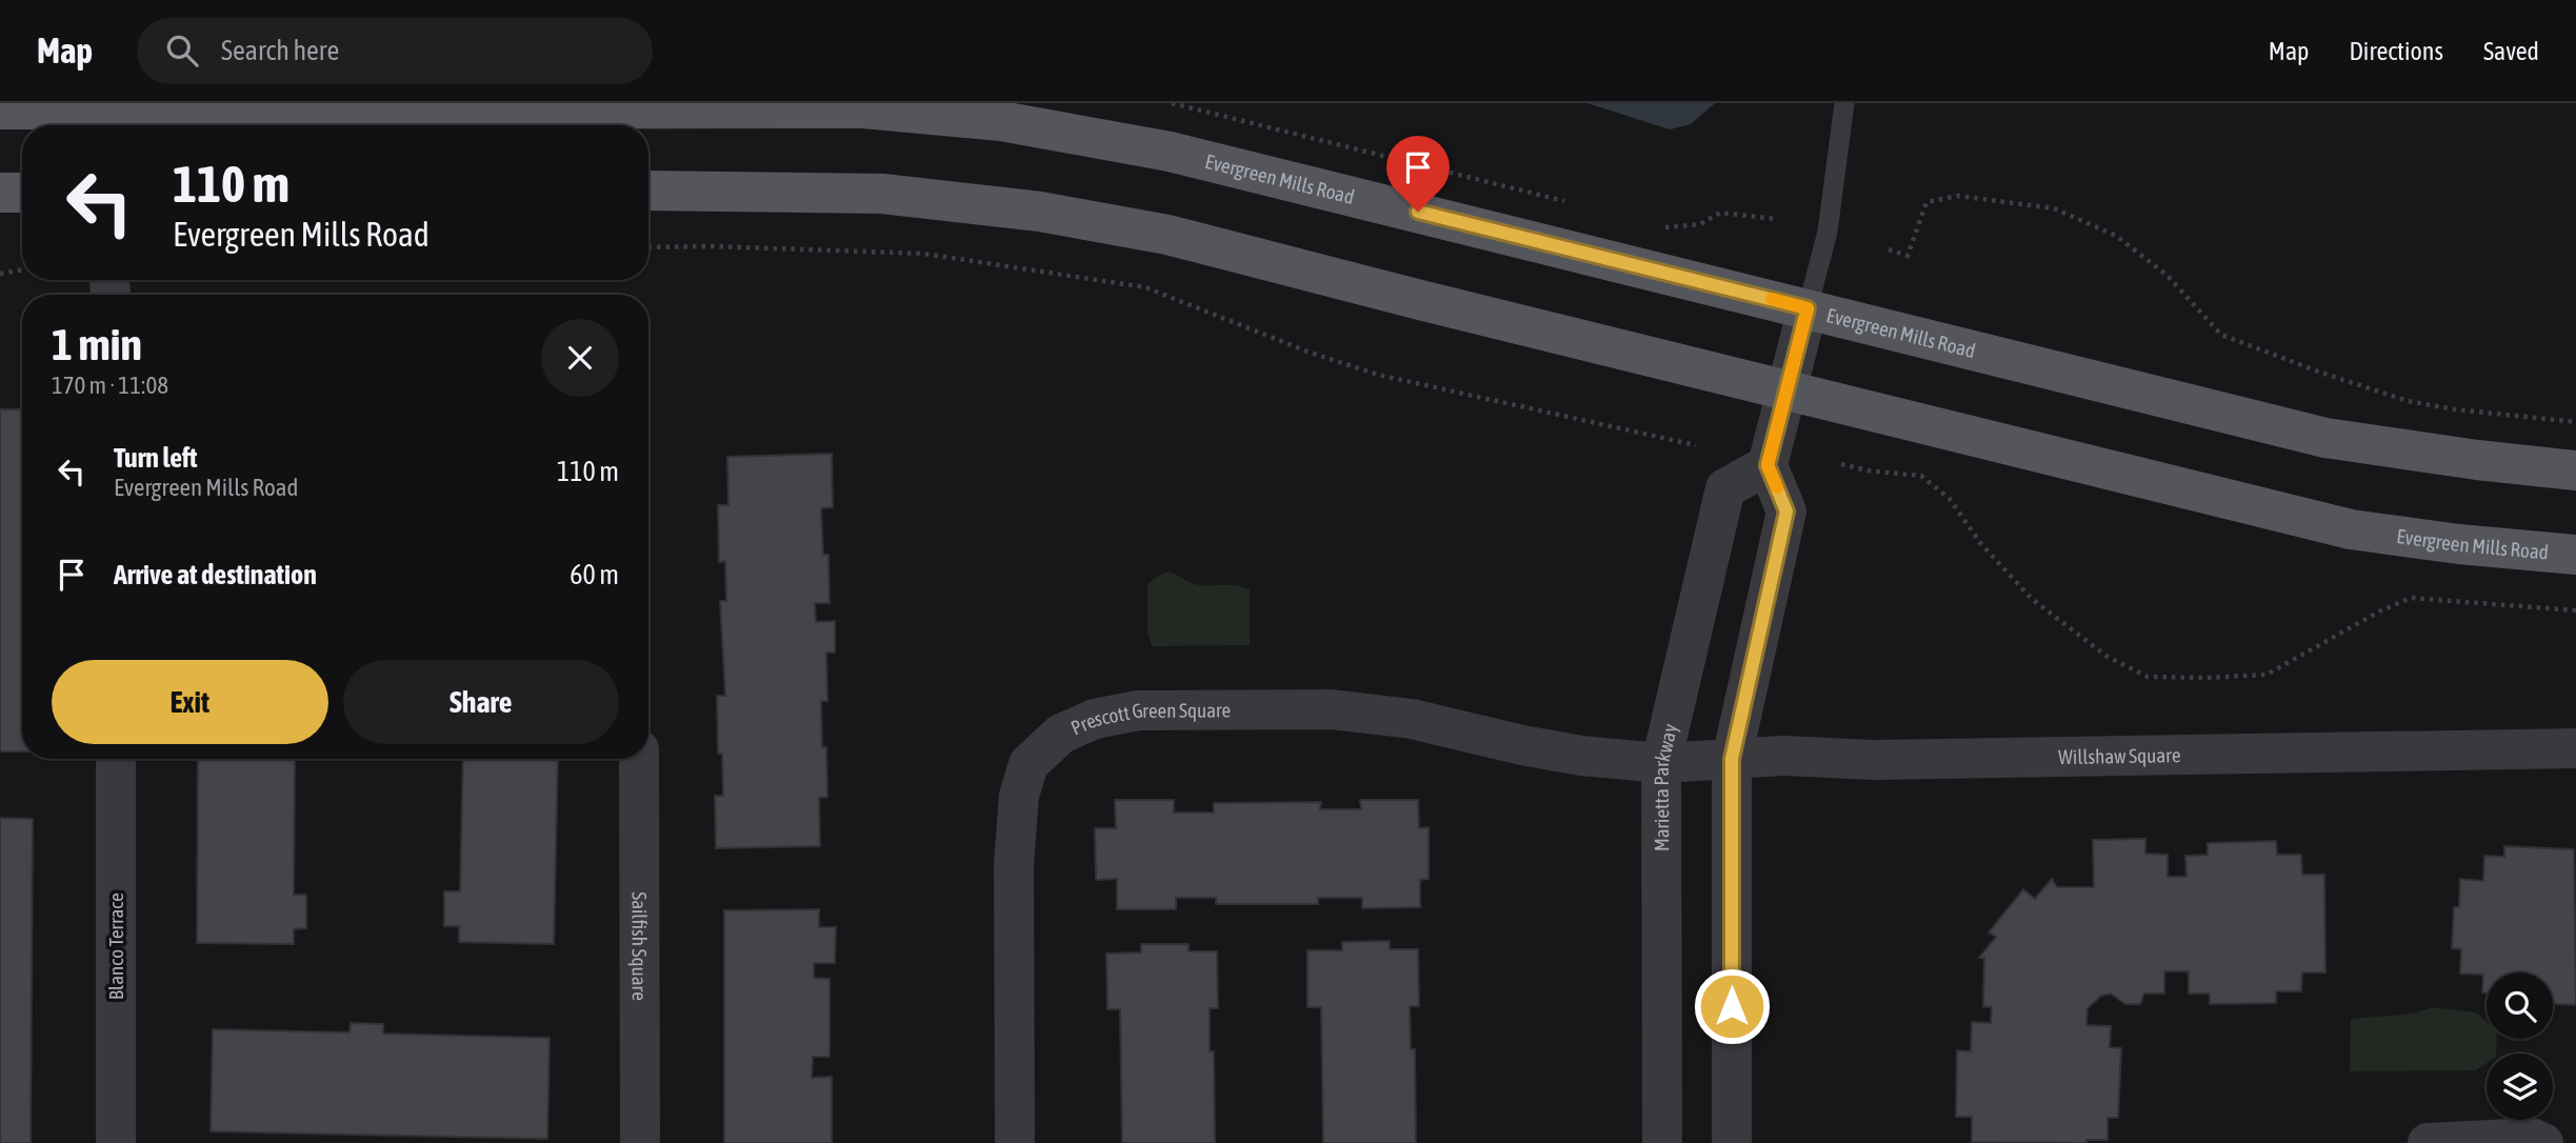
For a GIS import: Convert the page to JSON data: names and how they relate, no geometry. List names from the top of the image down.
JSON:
{
  "streets": {
    "main road": ["Evergreen Mills Road"],
    "street": [
      "Prescott Green Square",
      "Willshaw Square",
      "Marietta Parkway",
      "Blanco Terrace",
      "Sailfish Square"
    ]
  },
  "crossings": [
    ["Prescott Green Square", "Willshaw Square"],
    ["Prescott Green Square", "Marietta Parkway"],
    ["Willshaw Square", "Marietta Parkway"]
  ],
  "page": {
    "header": "Map",
    "search": "Search here",
    "nav": ["Map", "Directions", "Saved"],
    "turn": ["110 m", "Evergreen Mills Road"],
    "heading": ["1 min", "170 m · 11:08"],
    "list": [
      {
        "name": "Turn left",
        "note": "Evergreen Mills Road",
        "value": "110 m"
      },
      {
        "name": "Arrive at destination",
        "value": "60 m"
      }
    ],
    "buttons": ["Exit", "Share"]
  }
}
